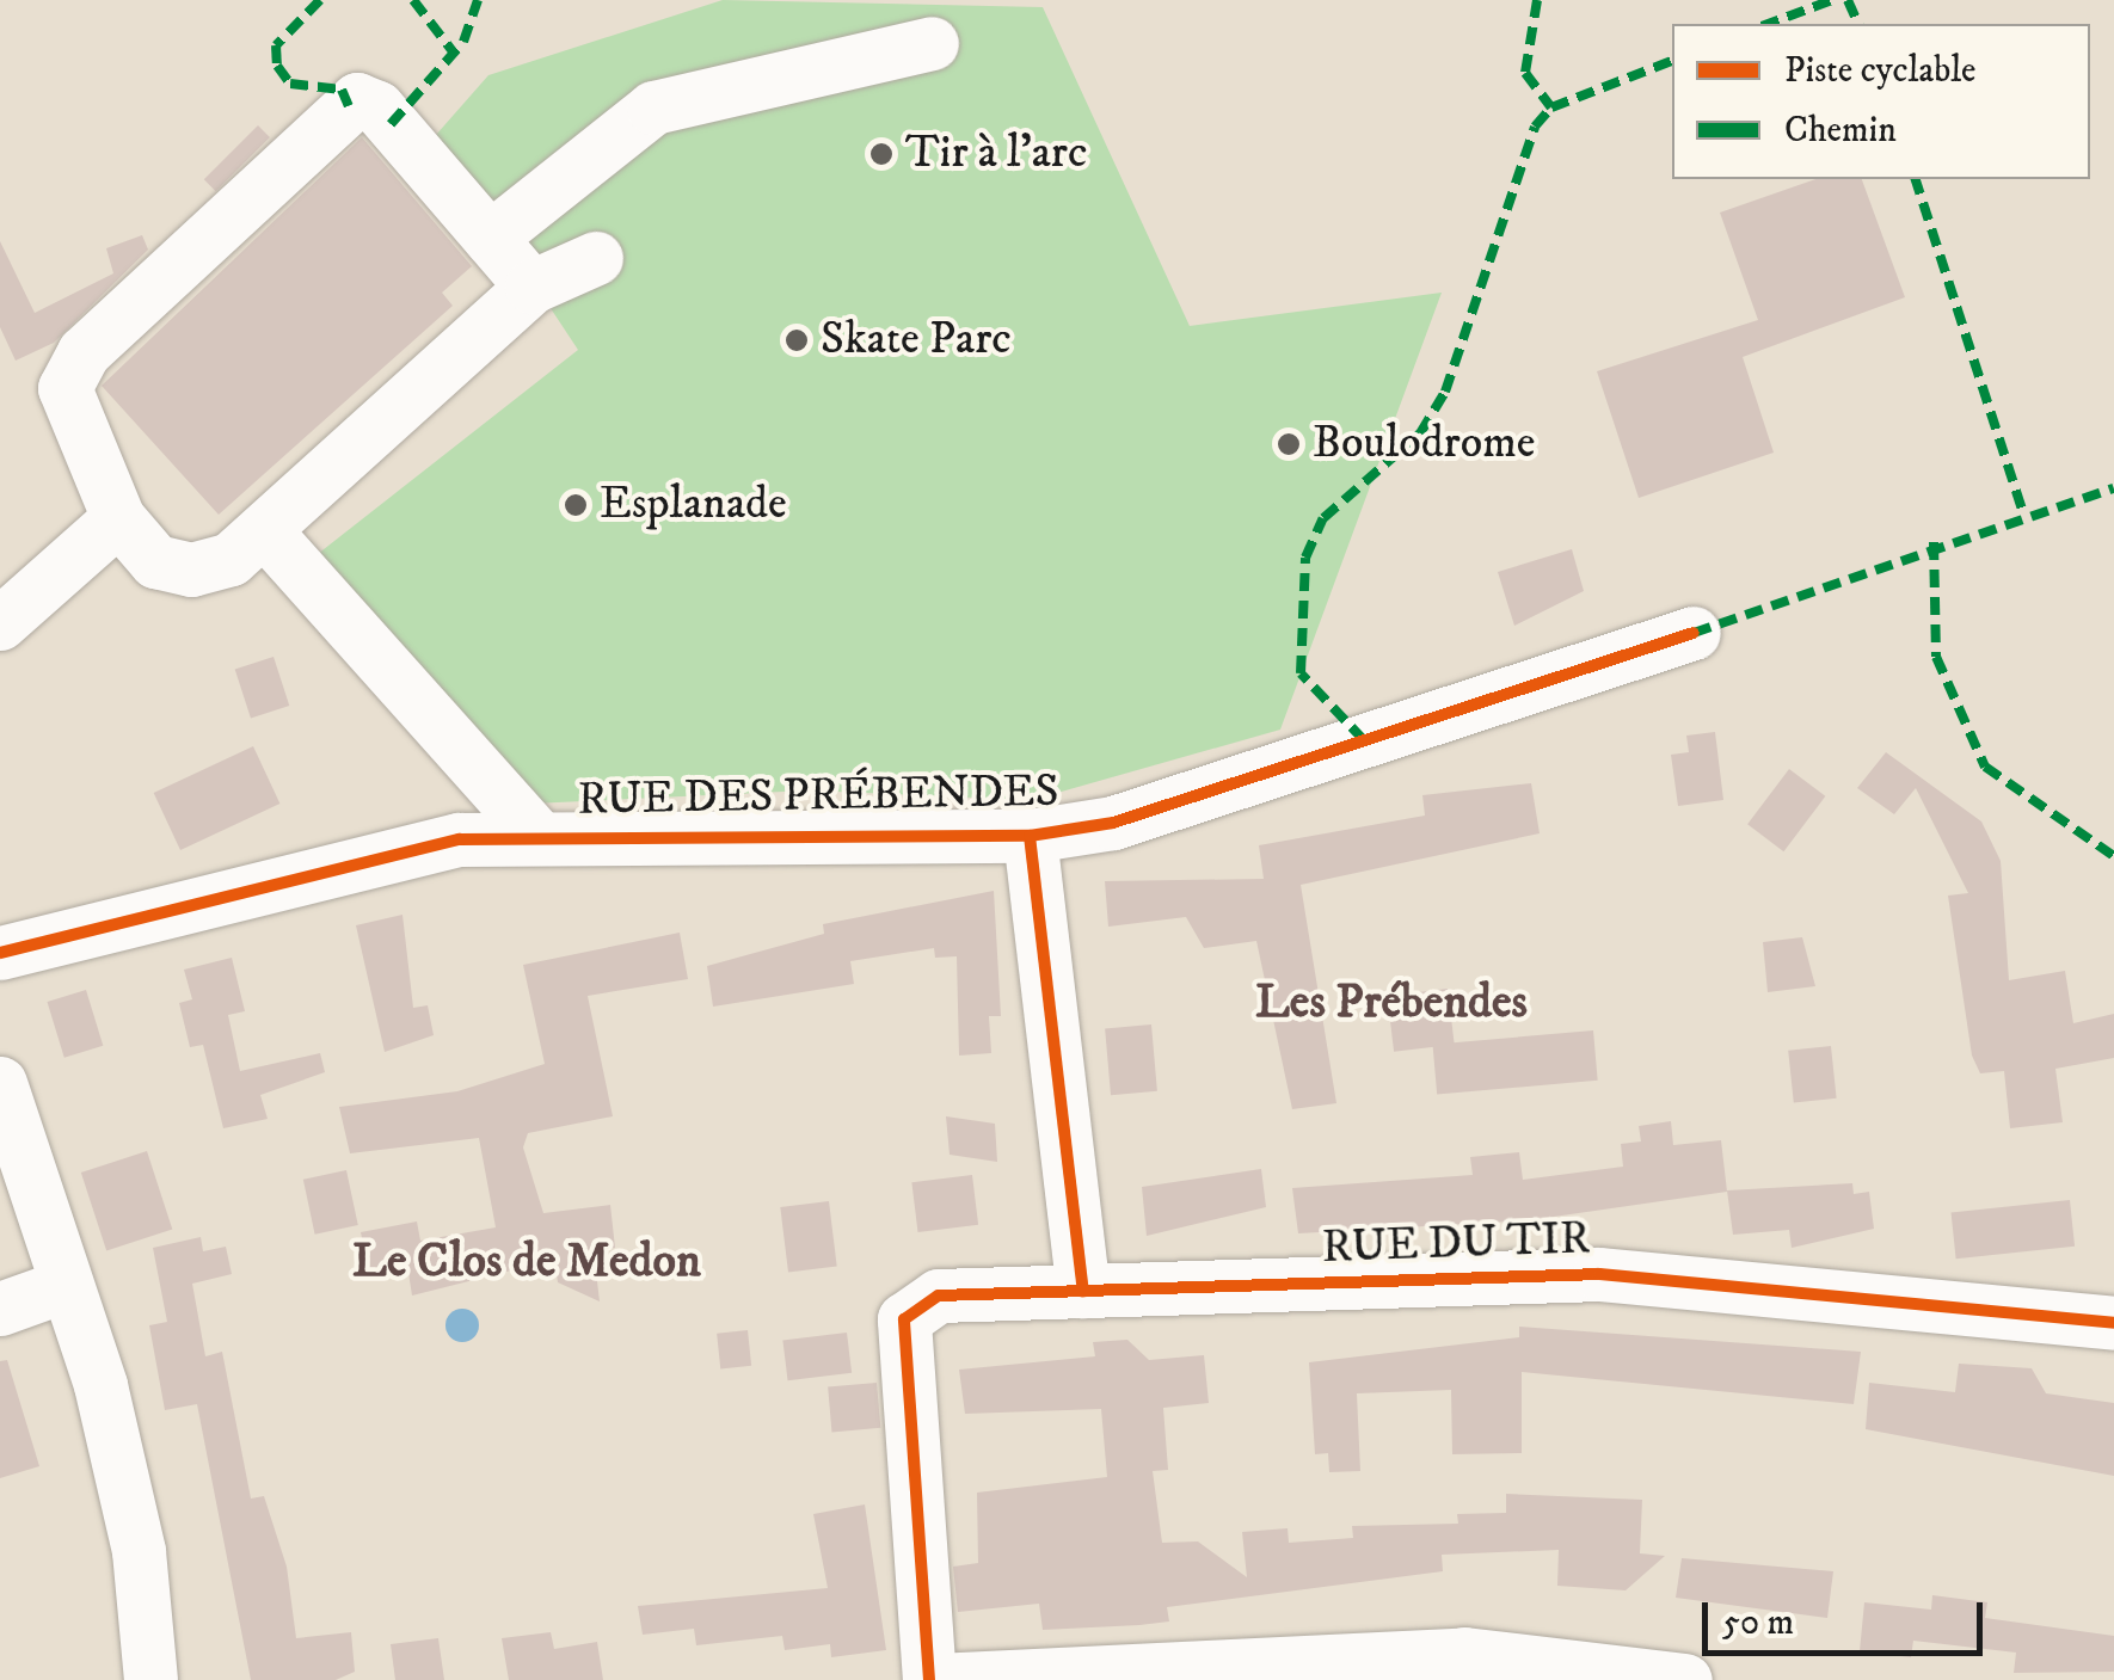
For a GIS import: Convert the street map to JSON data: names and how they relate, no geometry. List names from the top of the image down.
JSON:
{
  "streets": {
    "street": ["RUE DES PRÉBENDES", "RUE DU TIR"]
  },
  "districts": ["Les Prébendes", "Le Clos de Medon"],
  "places": [
    "Tir à l'arc",
    "Skate Parc",
    "Boulodrome",
    "Esplanade"
  ],
  "legend": ["Piste cyclable", "Chemin"],
  "scale_bar": "50 m"
}
